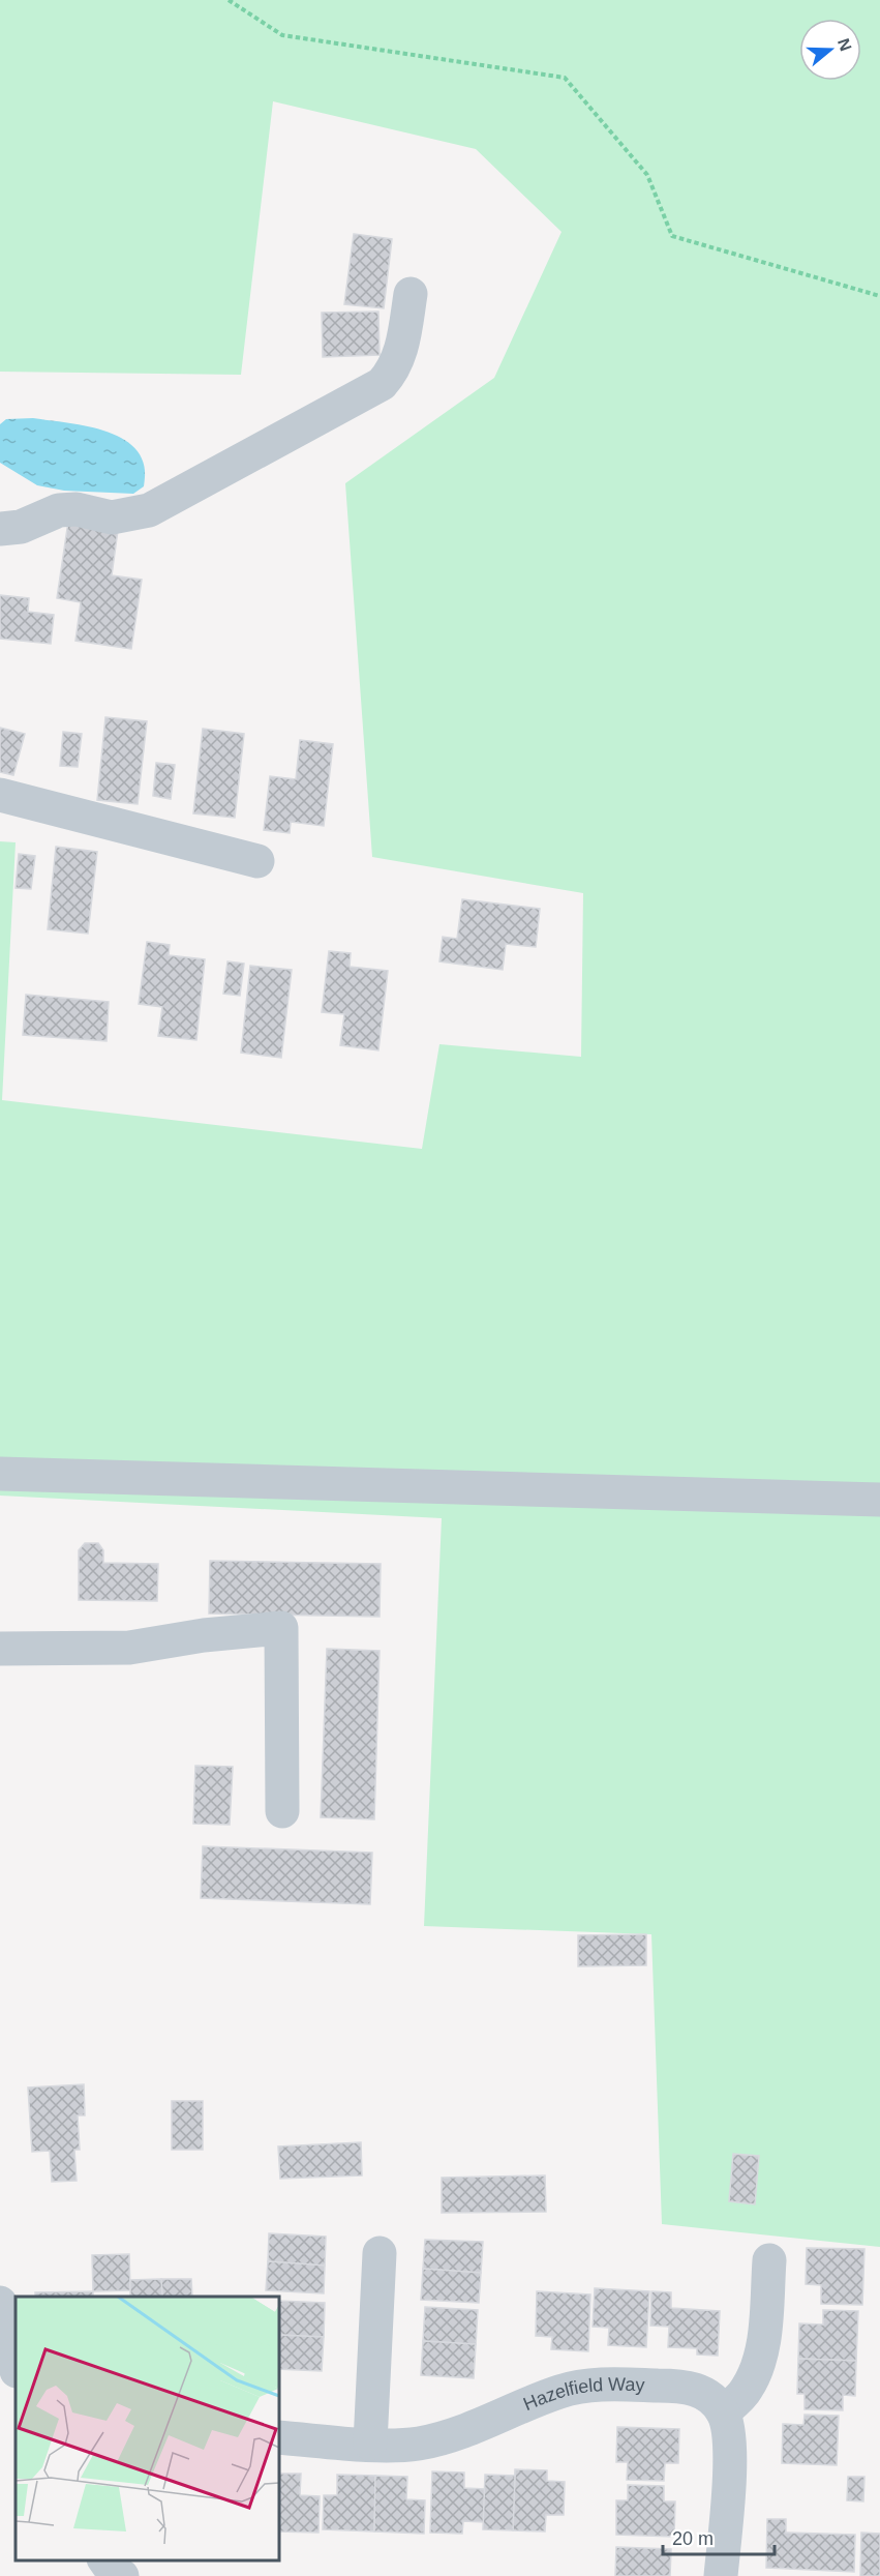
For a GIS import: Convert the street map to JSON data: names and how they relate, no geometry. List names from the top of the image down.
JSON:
{
  "streets": {
    "street": ["Hazelfield Way"]
  },
  "scale_bar": "20 m",
  "north": "right"
}
